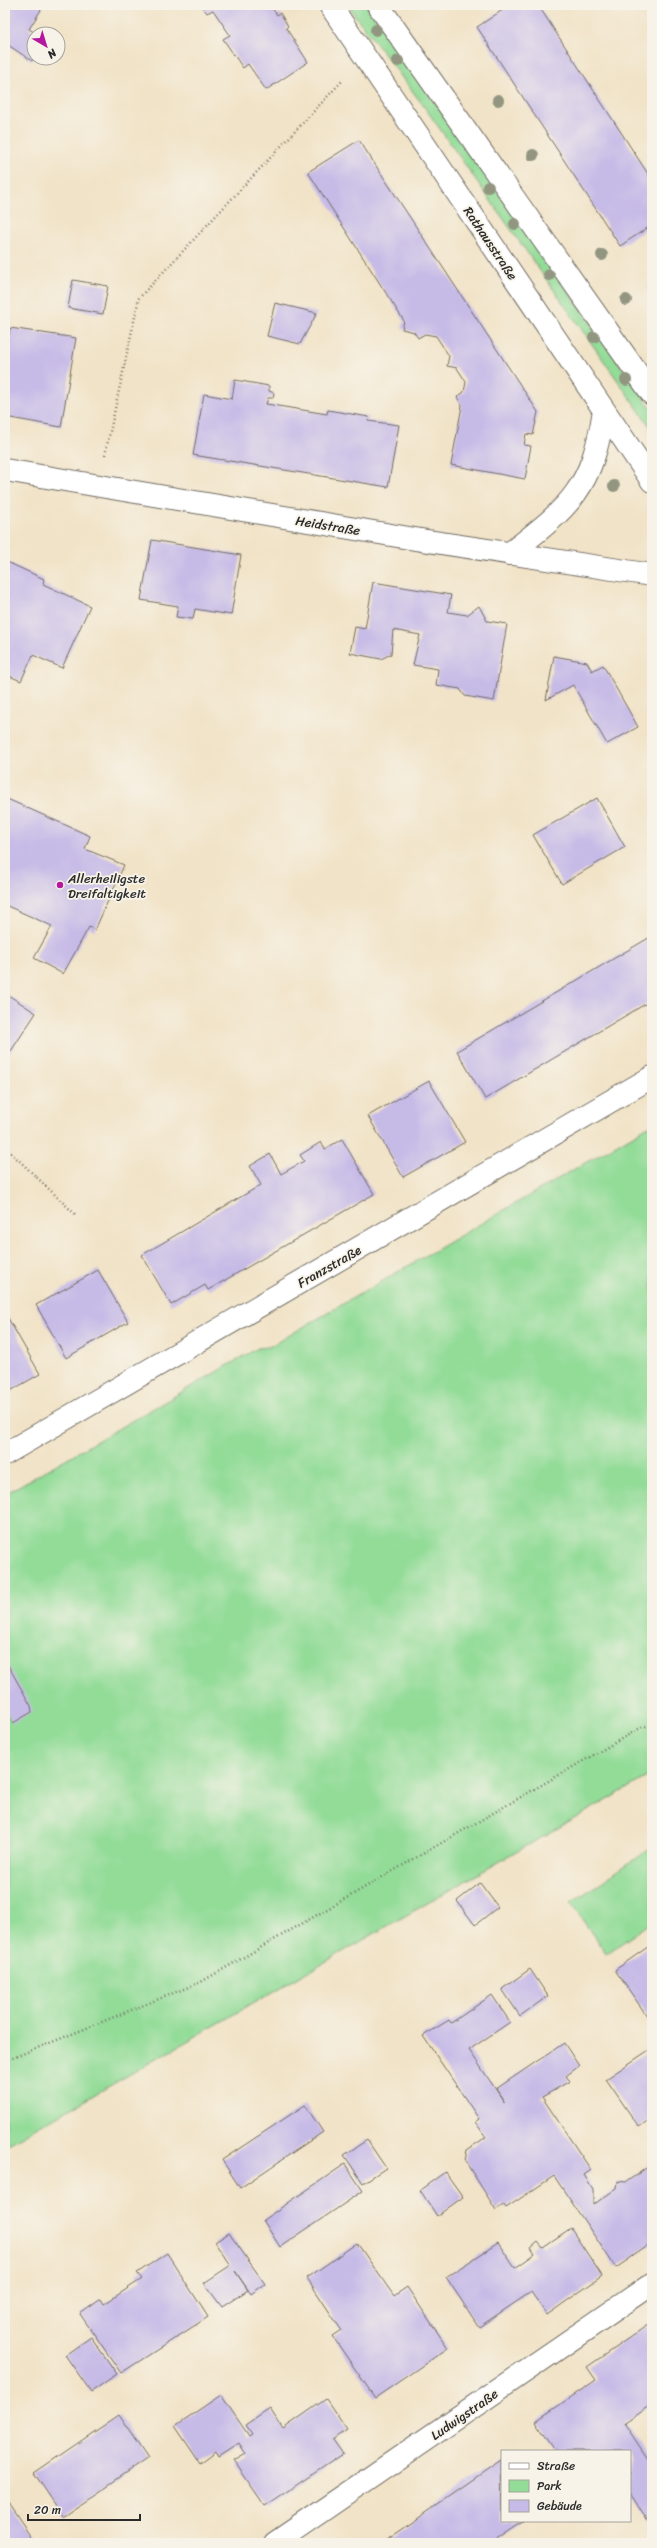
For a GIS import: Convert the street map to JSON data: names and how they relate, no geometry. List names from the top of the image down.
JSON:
{
  "streets": {
    "street": [
      "Rathausstraße",
      "Heidstraße",
      "Franzstraße",
      "Ludwigstraße"
    ]
  },
  "places": ["Allerheiligste Dreifaltigkeit"],
  "legend": ["Straße", "Park", "Gebäude"],
  "scale_bar": "20 m",
  "north": "bottom right"
}
